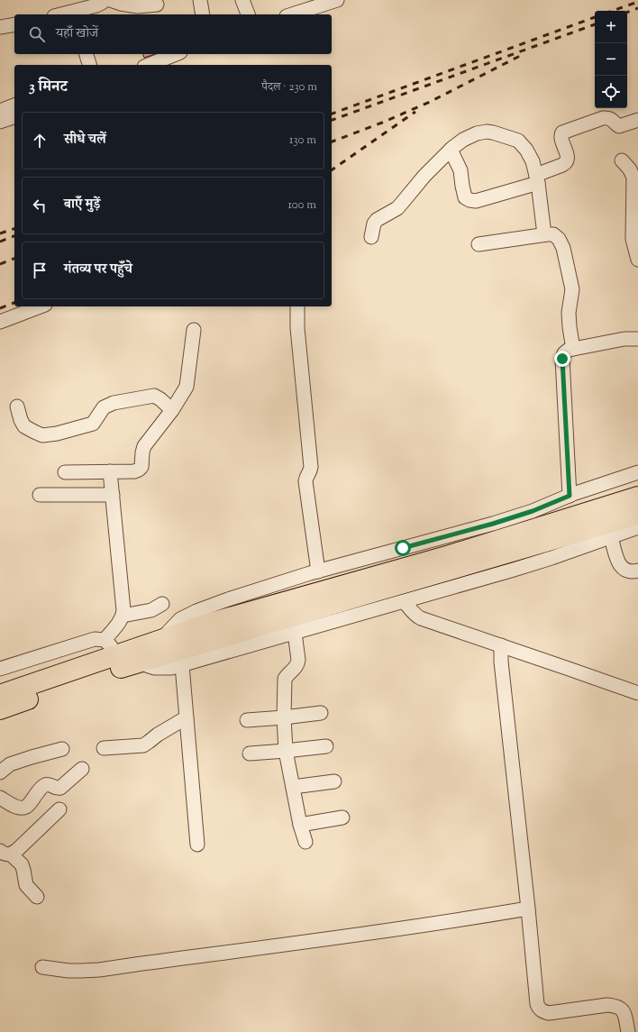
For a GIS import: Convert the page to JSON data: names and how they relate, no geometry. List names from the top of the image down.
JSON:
{
  "page": {
    "map_buttons": ["+", "−"],
    "search": "यहाँ खोजें",
    "heading": ["3 मिनट", "पैदल · 230 m"],
    "list": [
      ["सीधे चलें", "130 m"],
      ["बाएँ मुड़ें", "100 m"],
      "गंतव्य पर पहुँचे"
    ]
  }
}
